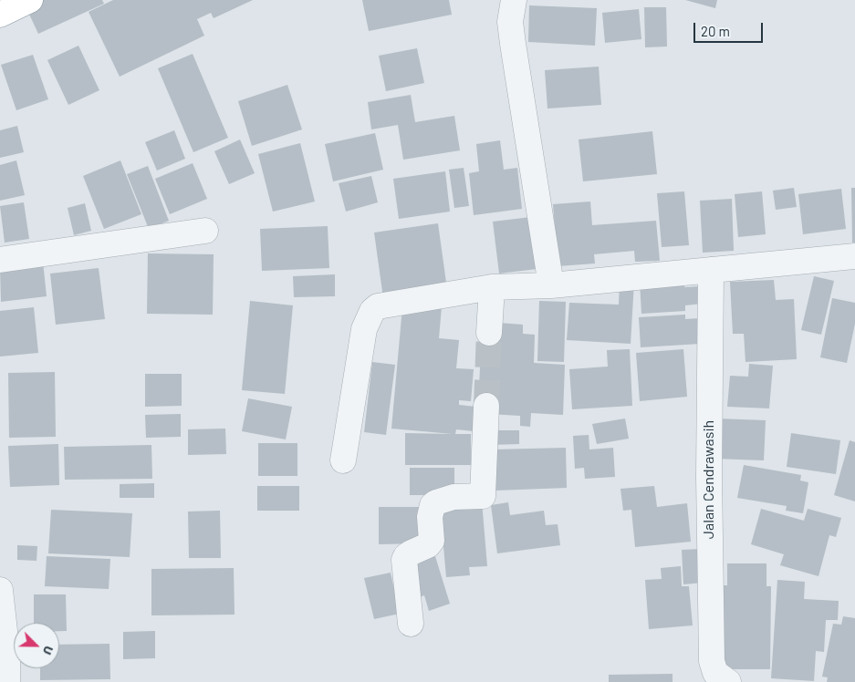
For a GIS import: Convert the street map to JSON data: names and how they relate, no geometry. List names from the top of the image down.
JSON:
{
  "streets": {
    "street": ["Jalan Cendrawasih"]
  },
  "scale_bar": "20 m",
  "north": "bottom right"
}
